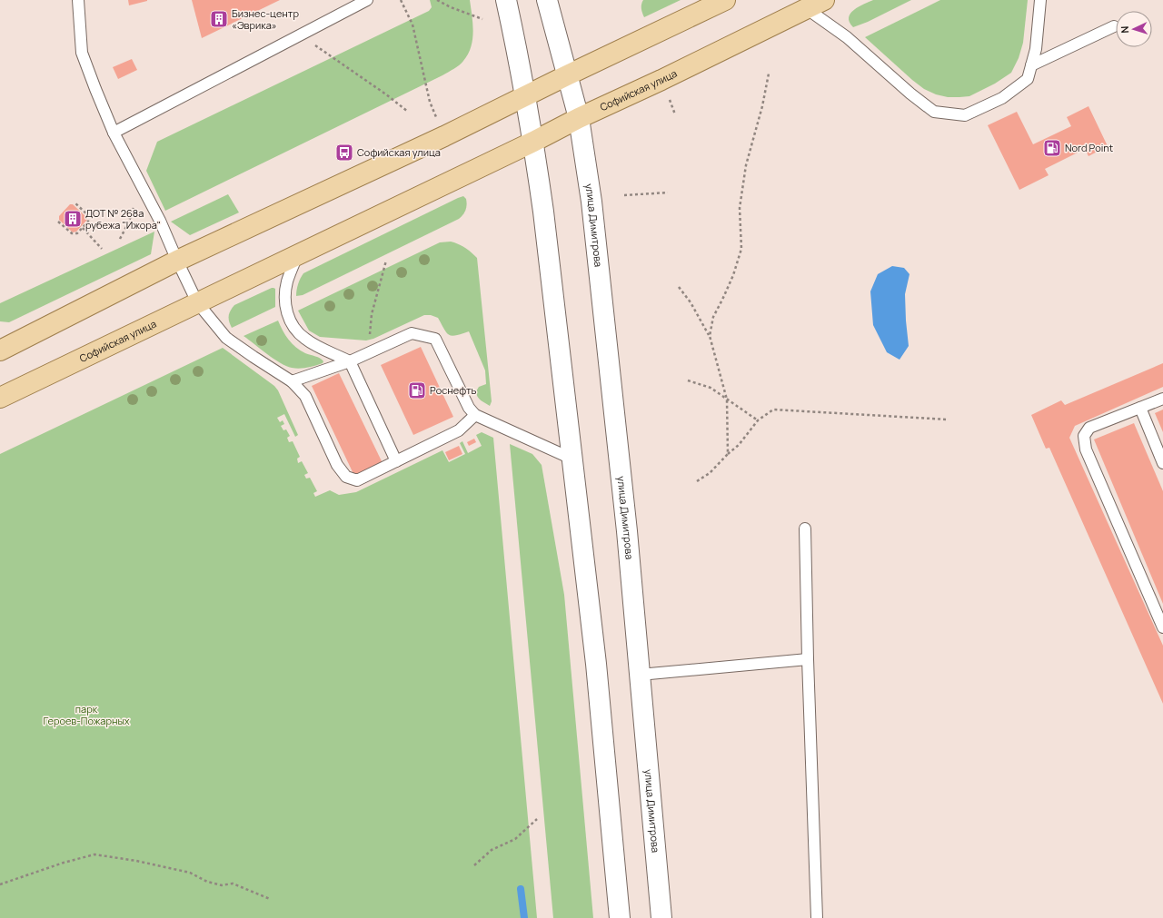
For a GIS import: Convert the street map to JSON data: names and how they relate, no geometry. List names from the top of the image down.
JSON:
{
  "streets": {
    "main road": ["Софийская улица"],
    "street": ["улица Димитрова"]
  },
  "crossings": [
    ["Софийская улица", "улица Димитрова"]
  ],
  "parks": ["парк Героев-Пожарных"],
  "places": {
    "building": ["Бизнес-центр «Эврика»", "ДОТ № 268а рубежа \"Ижора\""],
    "fuel station": ["Nord Point", "Роснефть"],
    "bus stop": ["Софийская улица"]
  },
  "north": "left"
}
